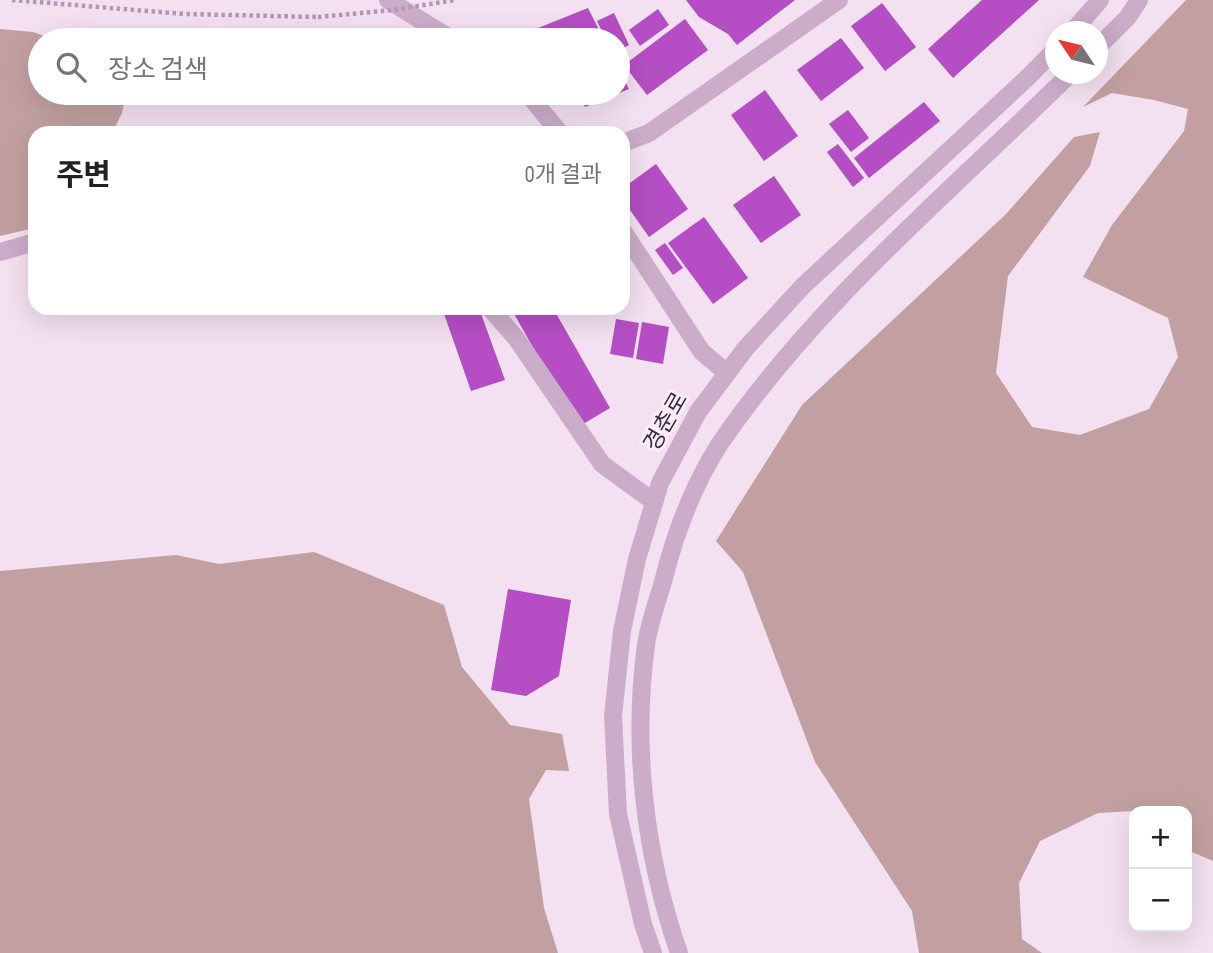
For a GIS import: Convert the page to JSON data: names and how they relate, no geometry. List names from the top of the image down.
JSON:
{
  "streets": {
    "street": ["경춘로"]
  },
  "north": "top left",
  "page": {
    "search": "장소 검색",
    "heading": ["주변", "0개 결과"],
    "map_buttons": ["+", "−"]
  }
}
